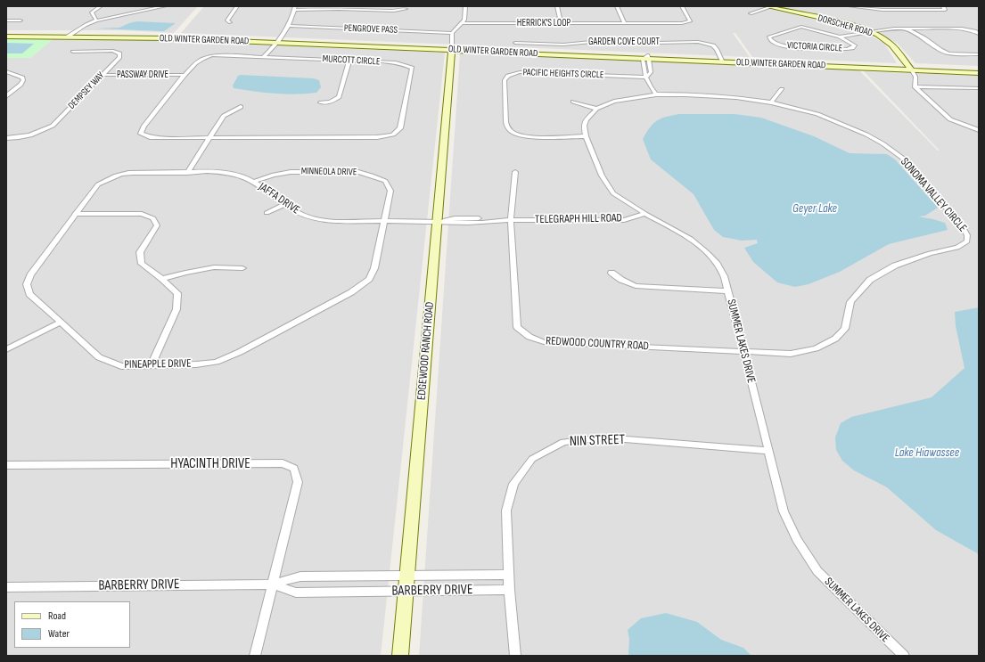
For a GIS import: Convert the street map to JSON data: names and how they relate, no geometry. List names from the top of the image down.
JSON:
{
  "streets": {
    "main road": ["DORSCHER ROAD", "OLD WINTER GARDEN ROAD", "EDGEWOOD RANCH ROAD"],
    "street": [
      "HERRICK'S LOOP",
      "PENGROVE PASS",
      "GARDEN COVE COURT",
      "VICTORIA CIRCLE",
      "MURCOTT CIRCLE",
      "PACIFIC HEIGHTS CIRCLE",
      "PASSWAY DRIVE",
      "DEMPSEY WAY",
      "MINNEOLA DRIVE",
      "SONOMA VALLEY CIRCLE",
      "JAFFA DRIVE",
      "TELEGRAPH HILL ROAD",
      "SUMMER LAKES DRIVE",
      "REDWOOD COUNTRY ROAD",
      "PINEAPPLE DRIVE",
      "NIN STREET",
      "HYACINTH DRIVE",
      "BARBERRY DRIVE"
    ]
  },
  "crossings": [
    ["DORSCHER ROAD", "OLD WINTER GARDEN ROAD"],
    ["DORSCHER ROAD", "VICTORIA CIRCLE"],
    ["OLD WINTER GARDEN ROAD", "GARDEN COVE COURT"],
    ["OLD WINTER GARDEN ROAD", "EDGEWOOD RANCH ROAD"],
    ["MURCOTT CIRCLE", "PASSWAY DRIVE"],
    ["PACIFIC HEIGHTS CIRCLE", "SUMMER LAKES DRIVE"],
    ["PASSWAY DRIVE", "DEMPSEY WAY"],
    ["MINNEOLA DRIVE", "JAFFA DRIVE"],
    ["MINNEOLA DRIVE", "PINEAPPLE DRIVE"],
    ["SONOMA VALLEY CIRCLE", "SUMMER LAKES DRIVE"],
    ["SONOMA VALLEY CIRCLE", "REDWOOD COUNTRY ROAD"],
    ["JAFFA DRIVE", "TELEGRAPH HILL ROAD"],
    ["JAFFA DRIVE", "EDGEWOOD RANCH ROAD"],
    ["JAFFA DRIVE", "PINEAPPLE DRIVE"],
    ["TELEGRAPH HILL ROAD", "SUMMER LAKES DRIVE"],
    ["TELEGRAPH HILL ROAD", "REDWOOD COUNTRY ROAD"],
    ["TELEGRAPH HILL ROAD", "EDGEWOOD RANCH ROAD"],
    ["SUMMER LAKES DRIVE", "REDWOOD COUNTRY ROAD"],
    ["SUMMER LAKES DRIVE", "NIN STREET"],
    ["EDGEWOOD RANCH ROAD", "BARBERRY DRIVE"],
    ["NIN STREET", "BARBERRY DRIVE"],
    ["HYACINTH DRIVE", "BARBERRY DRIVE"]
  ],
  "water": ["Geyer Lake", "Lake Hiawassee"],
  "legend": ["Road", "Water"]
}
